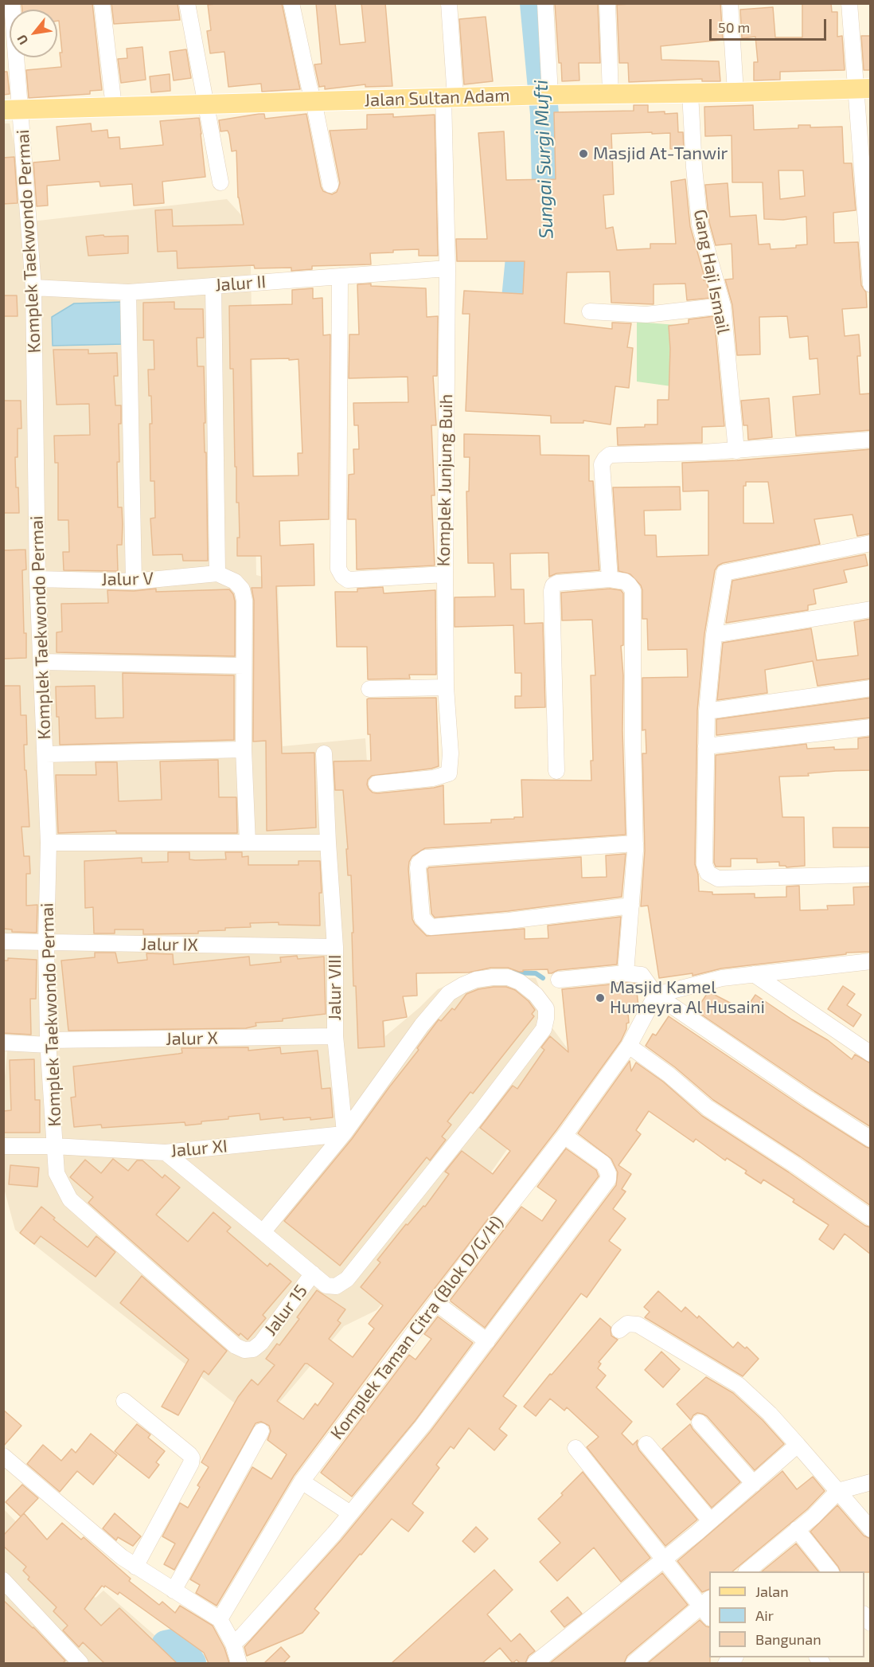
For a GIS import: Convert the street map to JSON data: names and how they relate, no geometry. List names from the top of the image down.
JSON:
{
  "streets": {
    "main road": ["Jalan Sultan Adam"],
    "street": [
      "Komplek Taekwondo Permai",
      "Gang Haji Ismail",
      "Jalur II",
      "Komplek Junjung Buih",
      "Jalur V",
      "Jalur IX",
      "Jalur VIII",
      "Jalur X",
      "Jalur XI",
      "Jalur 15",
      "Komplek Taman Citra (Blok D/G/H)"
    ]
  },
  "crossings": [
    ["Jalan Sultan Adam", "Komplek Taekwondo Permai"],
    ["Jalan Sultan Adam", "Gang Haji Ismail"],
    ["Jalan Sultan Adam", "Komplek Junjung Buih"],
    ["Komplek Taekwondo Permai", "Jalur II"],
    ["Komplek Taekwondo Permai", "Jalur V"],
    ["Komplek Taekwondo Permai", "Jalur IX"],
    ["Komplek Taekwondo Permai", "Jalur X"],
    ["Komplek Taekwondo Permai", "Jalur XI"],
    ["Komplek Taekwondo Permai", "Jalur 15"],
    ["Jalur II", "Komplek Junjung Buih"],
    ["Jalur IX", "Jalur VIII"],
    ["Jalur VIII", "Jalur X"],
    ["Jalur VIII", "Jalur XI"],
    ["Jalur VIII", "Jalur 15"],
    ["Jalur XI", "Jalur 15"]
  ],
  "water": ["Sungai Surgi Mufti"],
  "places": ["Masjid At-Tanwir", "Masjid Kamel Humeyra Al Husaini"],
  "legend": ["Jalan", "Air", "Bangunan"],
  "scale_bar": "50 m",
  "north": "bottom left"
}
